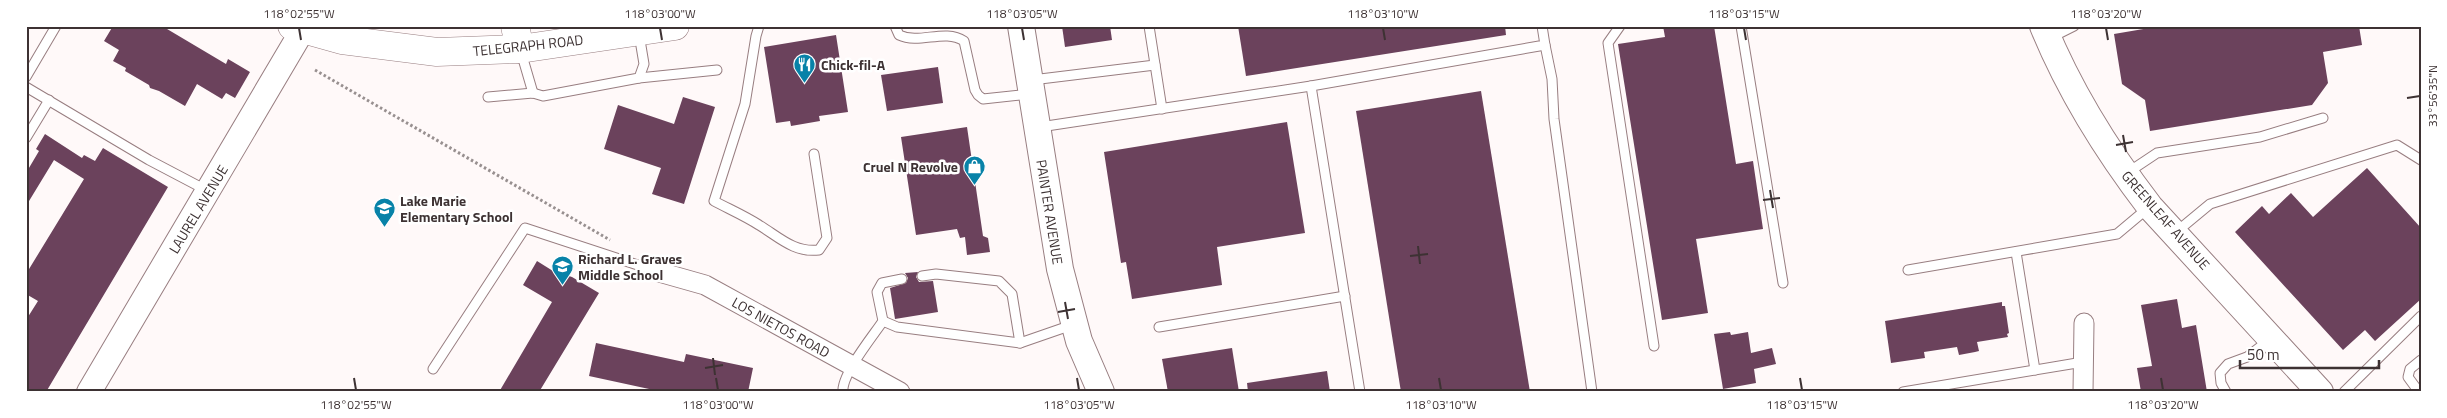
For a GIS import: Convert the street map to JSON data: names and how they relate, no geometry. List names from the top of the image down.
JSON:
{
  "streets": {
    "main road": ["TELEGRAPH ROAD", "PAINTER AVENUE", "GREENLEAF AVENUE"],
    "street": ["LAUREL AVENUE", "LOS NIETOS ROAD"]
  },
  "crossings": [
    ["TELEGRAPH ROAD", "LAUREL AVENUE"]
  ],
  "places": {
    "restaurant": ["Chick-fil-A"],
    "shop": ["Cruel N Revolve"],
    "school or university": ["Lake Marie Elementary School", "Richard L. Graves Middle School"]
  },
  "scale_bar": "50 m",
  "coordinates": [
    "118°02'55\"W",
    "118°03'00\"W",
    "118°03'05\"W",
    "118°03'10\"W",
    "118°03'15\"W",
    "118°03'20\"W",
    "33°56'35\"N"
  ]
}
